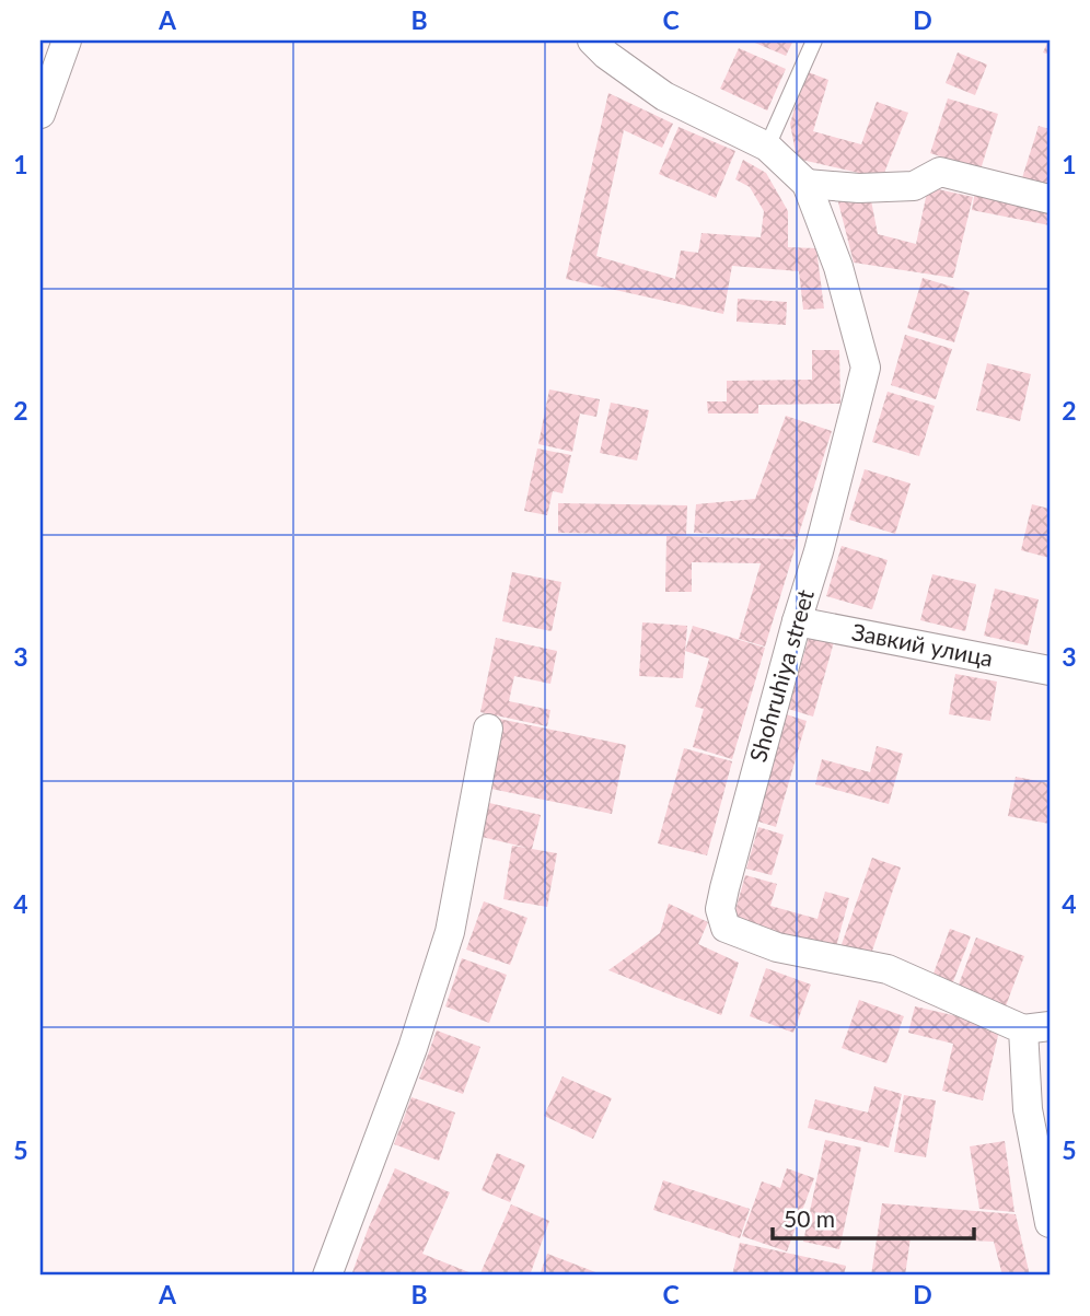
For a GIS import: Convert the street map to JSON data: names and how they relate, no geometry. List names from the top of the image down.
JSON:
{
  "streets": {
    "street": ["Завкий улица", "Shohruhiya street"]
  },
  "crossings": [
    ["Завкий улица", "Shohruhiya street"]
  ],
  "scale_bar": "50 m",
  "grid": {
    "columns": [
      "A",
      "B",
      "C",
      "D"
    ],
    "rows": [
      "1",
      "2",
      "3",
      "4",
      "5"
    ]
  }
}
